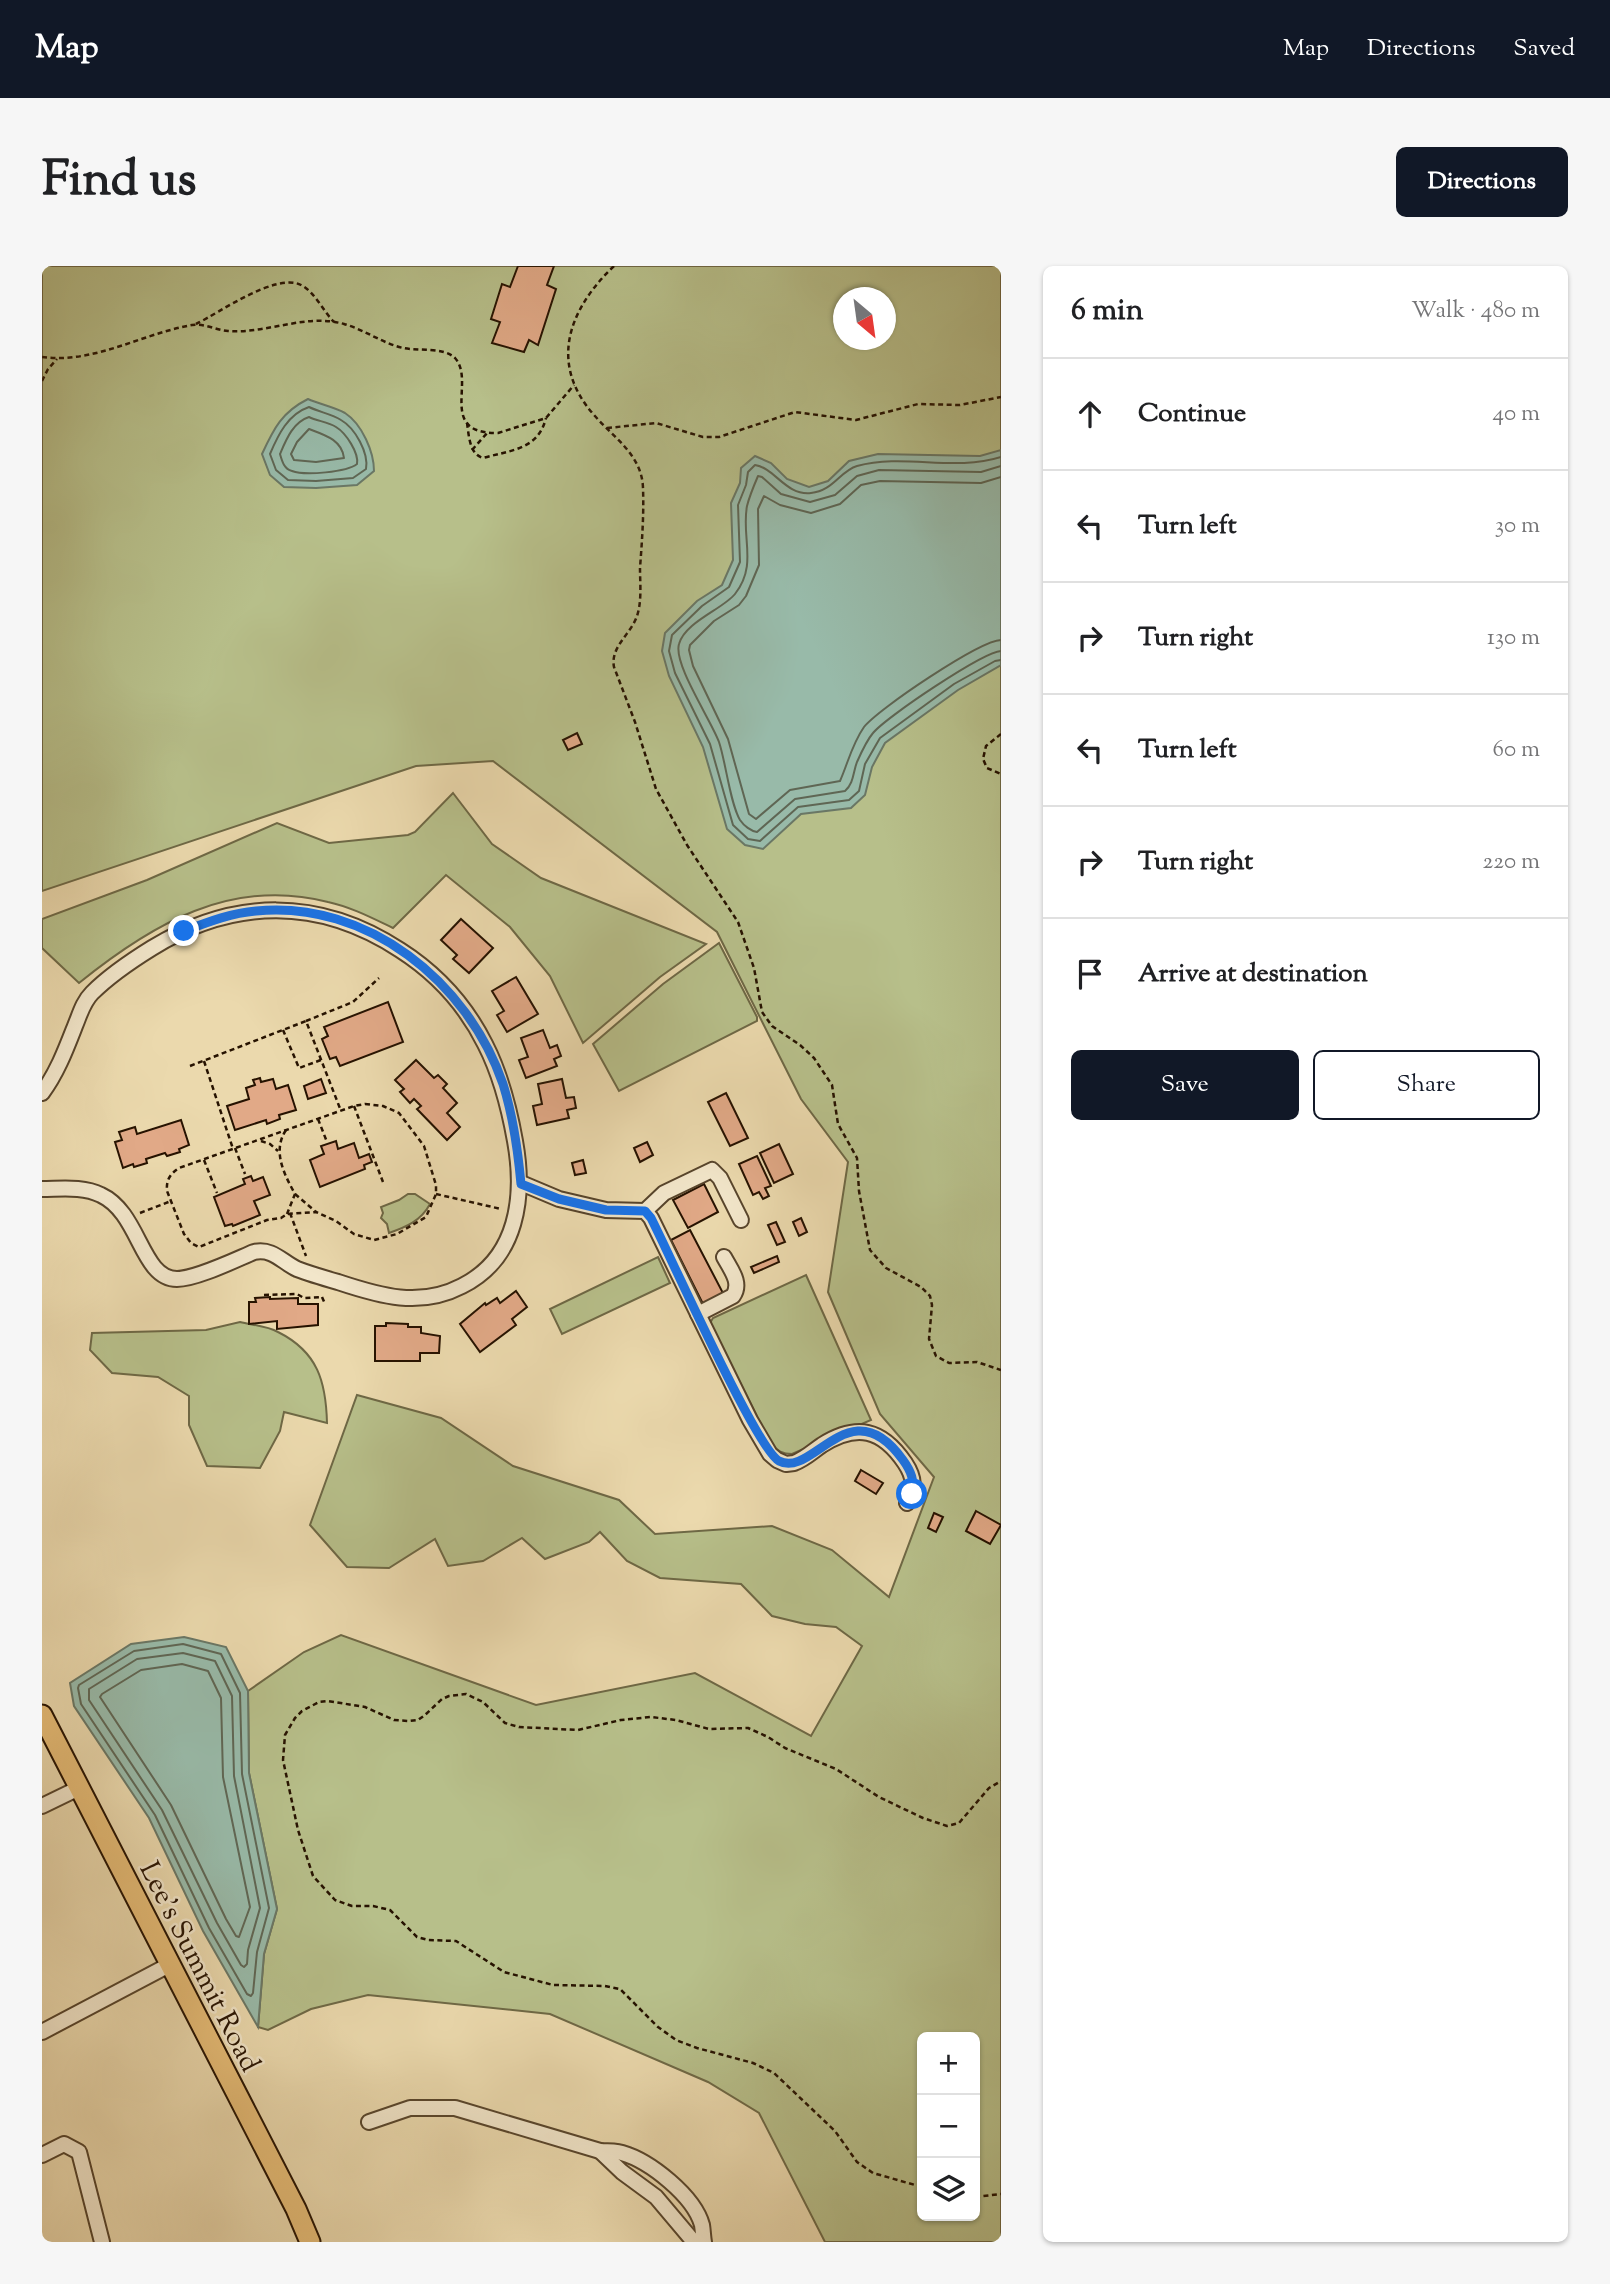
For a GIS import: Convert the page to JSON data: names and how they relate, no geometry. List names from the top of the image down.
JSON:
{
  "streets": {
    "main road": ["Lee's Summit Road"]
  },
  "north": "bottom right",
  "page": {
    "header": "Map",
    "nav": ["Map", "Directions", "Saved"],
    "title": "Find us",
    "buttons": [
      "Directions",
      ["Save", "Share"]
    ],
    "heading": ["6 min", "Walk · 480 m"],
    "list": [
      ["Continue", "40 m"],
      ["Turn left", "30 m"],
      ["Turn right", "130 m"],
      ["Turn left", "60 m"],
      ["Turn right", "220 m"],
      "Arrive at destination"
    ],
    "map_buttons": ["+", "−"]
  }
}
